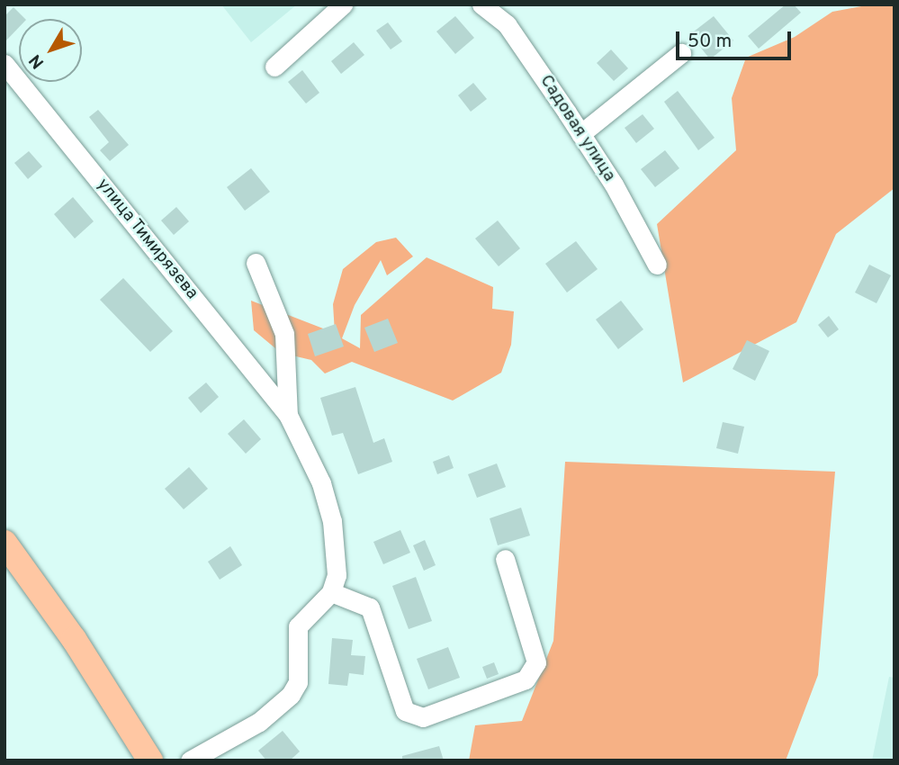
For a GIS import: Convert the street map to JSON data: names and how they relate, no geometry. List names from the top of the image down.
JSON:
{
  "streets": {
    "street": ["Садовая улица", "улица Тимирязева"]
  },
  "scale_bar": "50 m",
  "north": "bottom left"
}
